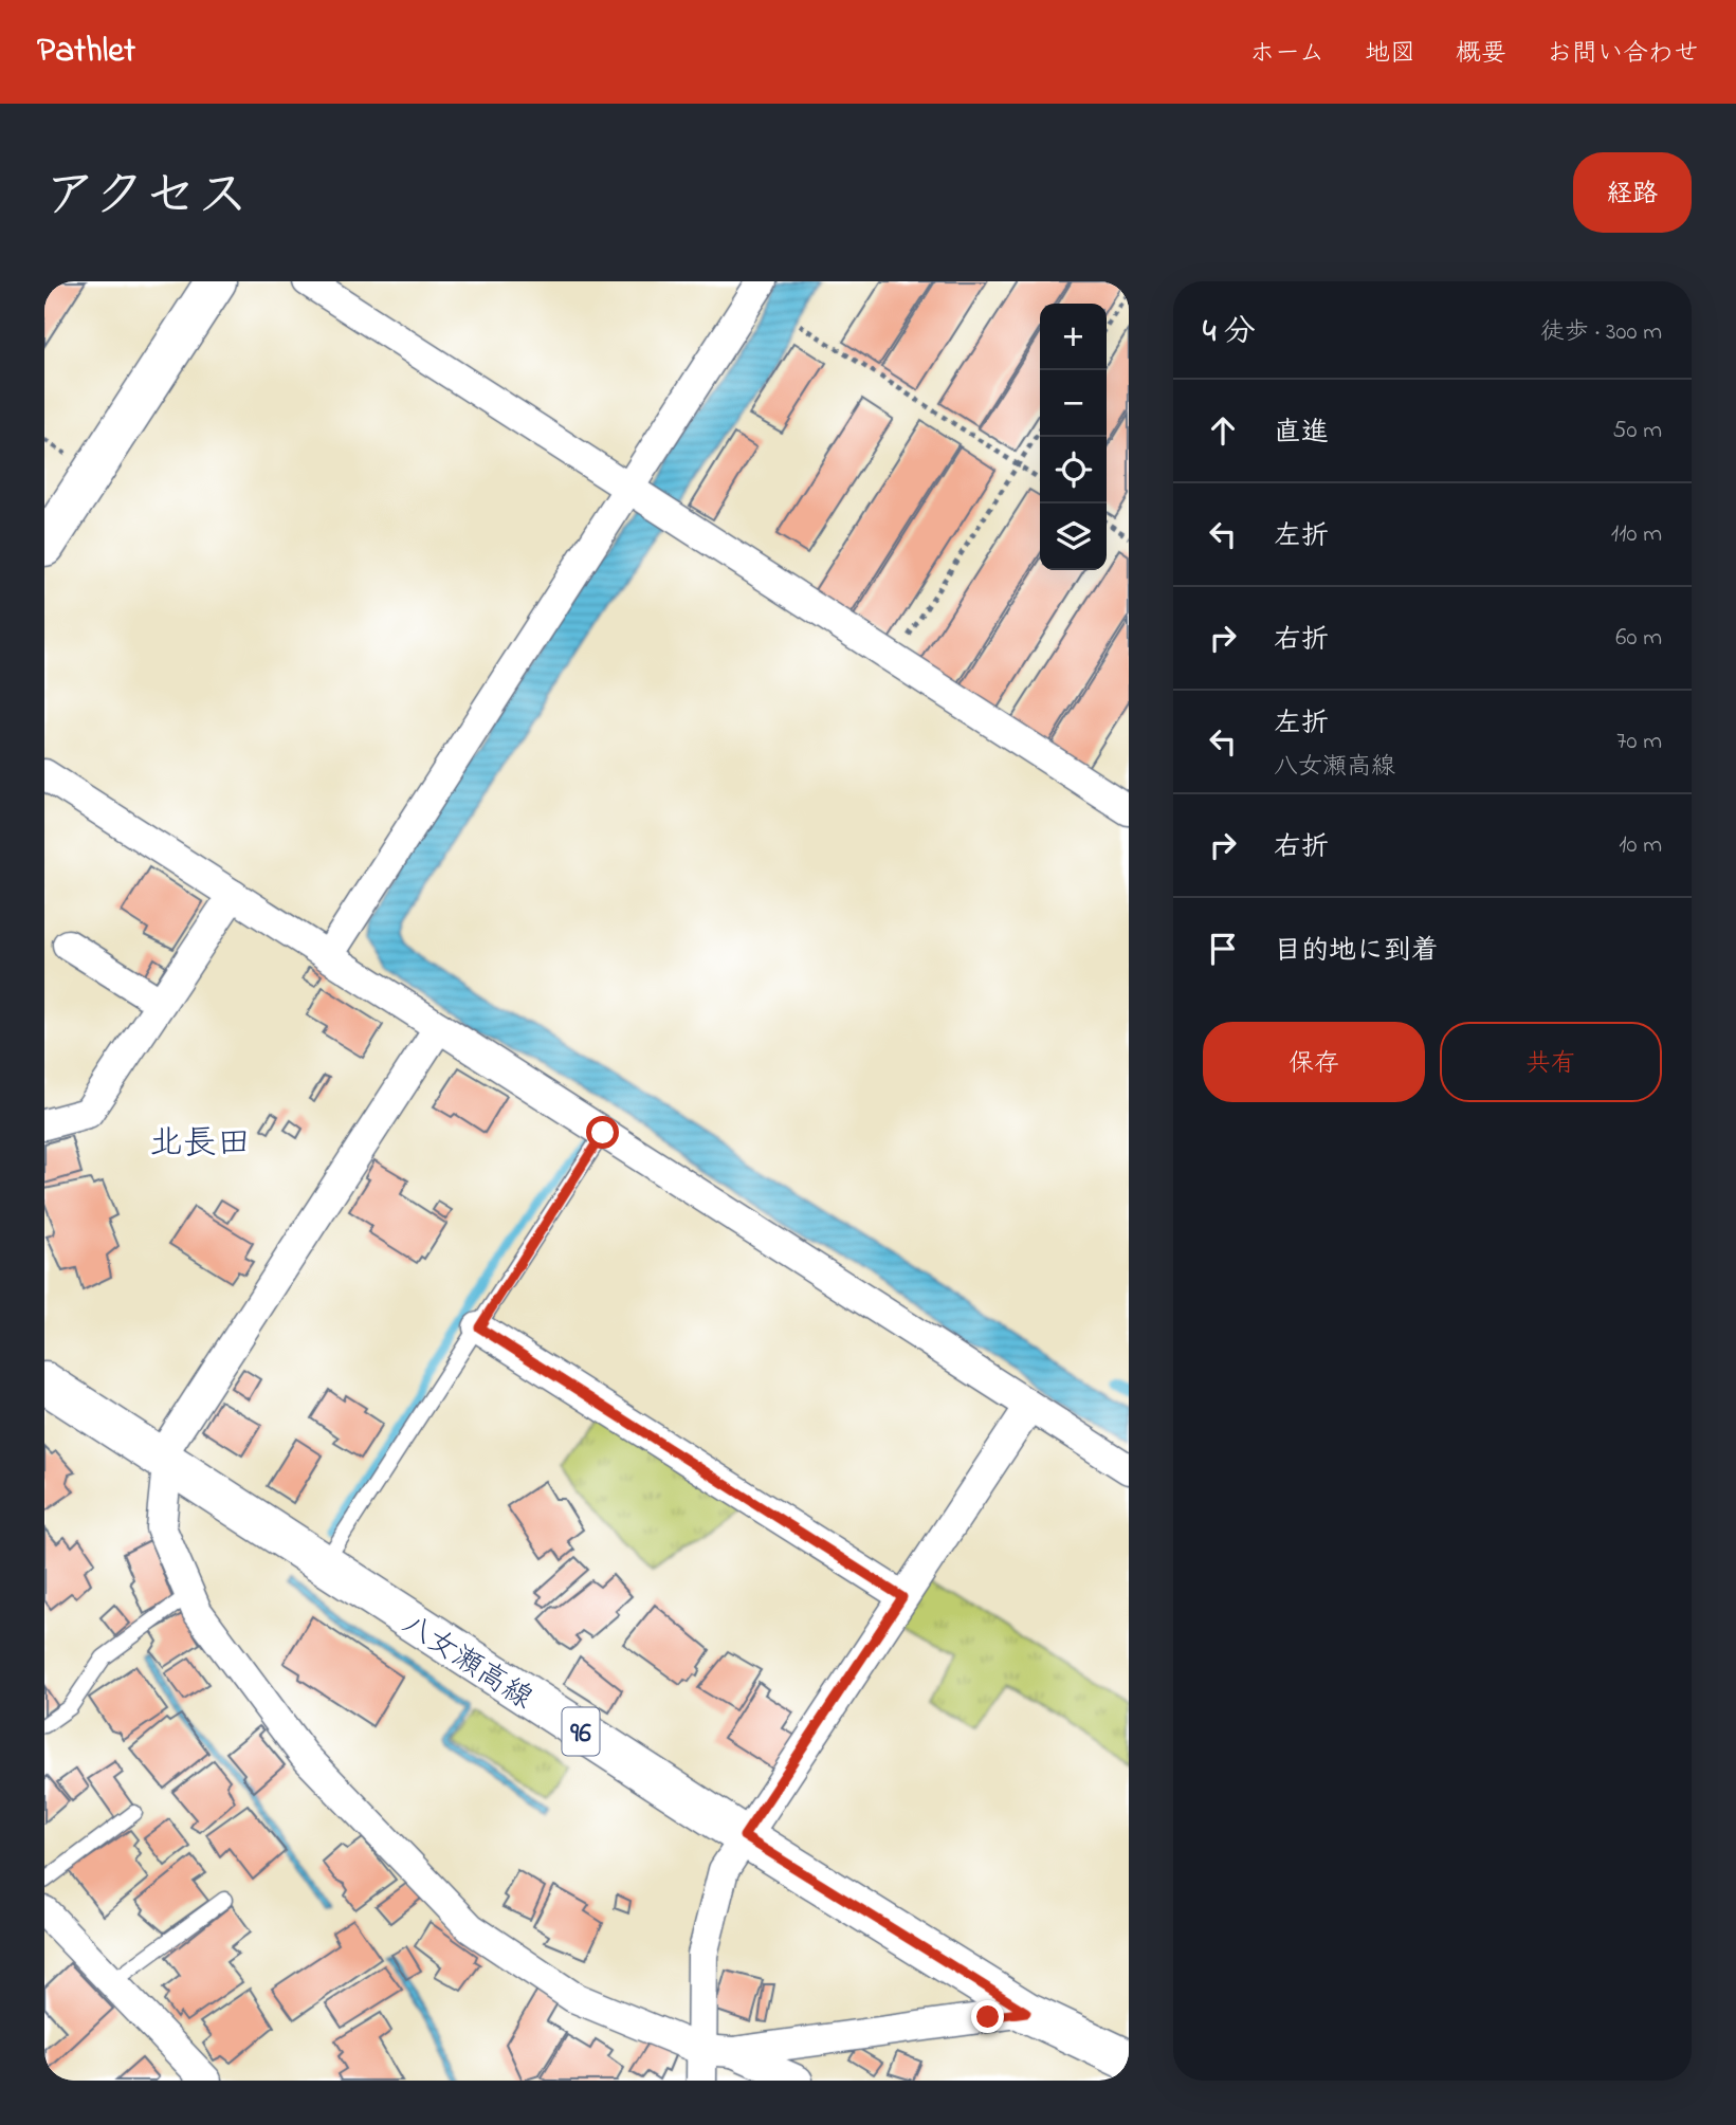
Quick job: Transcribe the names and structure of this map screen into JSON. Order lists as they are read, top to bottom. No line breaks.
{"streets":{"main road":["八女瀬高線","96"]},"districts":["北長田"],"page":{"header":"Pathlet","nav":["ホーム","地図","概要","お問い合わせ"],"title":"アクセス","buttons":["経路",["保存","共有"]],"heading":["4 分","徒歩 · 300 m"],"map_buttons":["+","−"],"list":[["直進","50 m"],["左折","110 m"],["右折","60 m"],["左折","八女瀬高線","70 m"],["右折","10 m"],"目的地に到着"]}}
